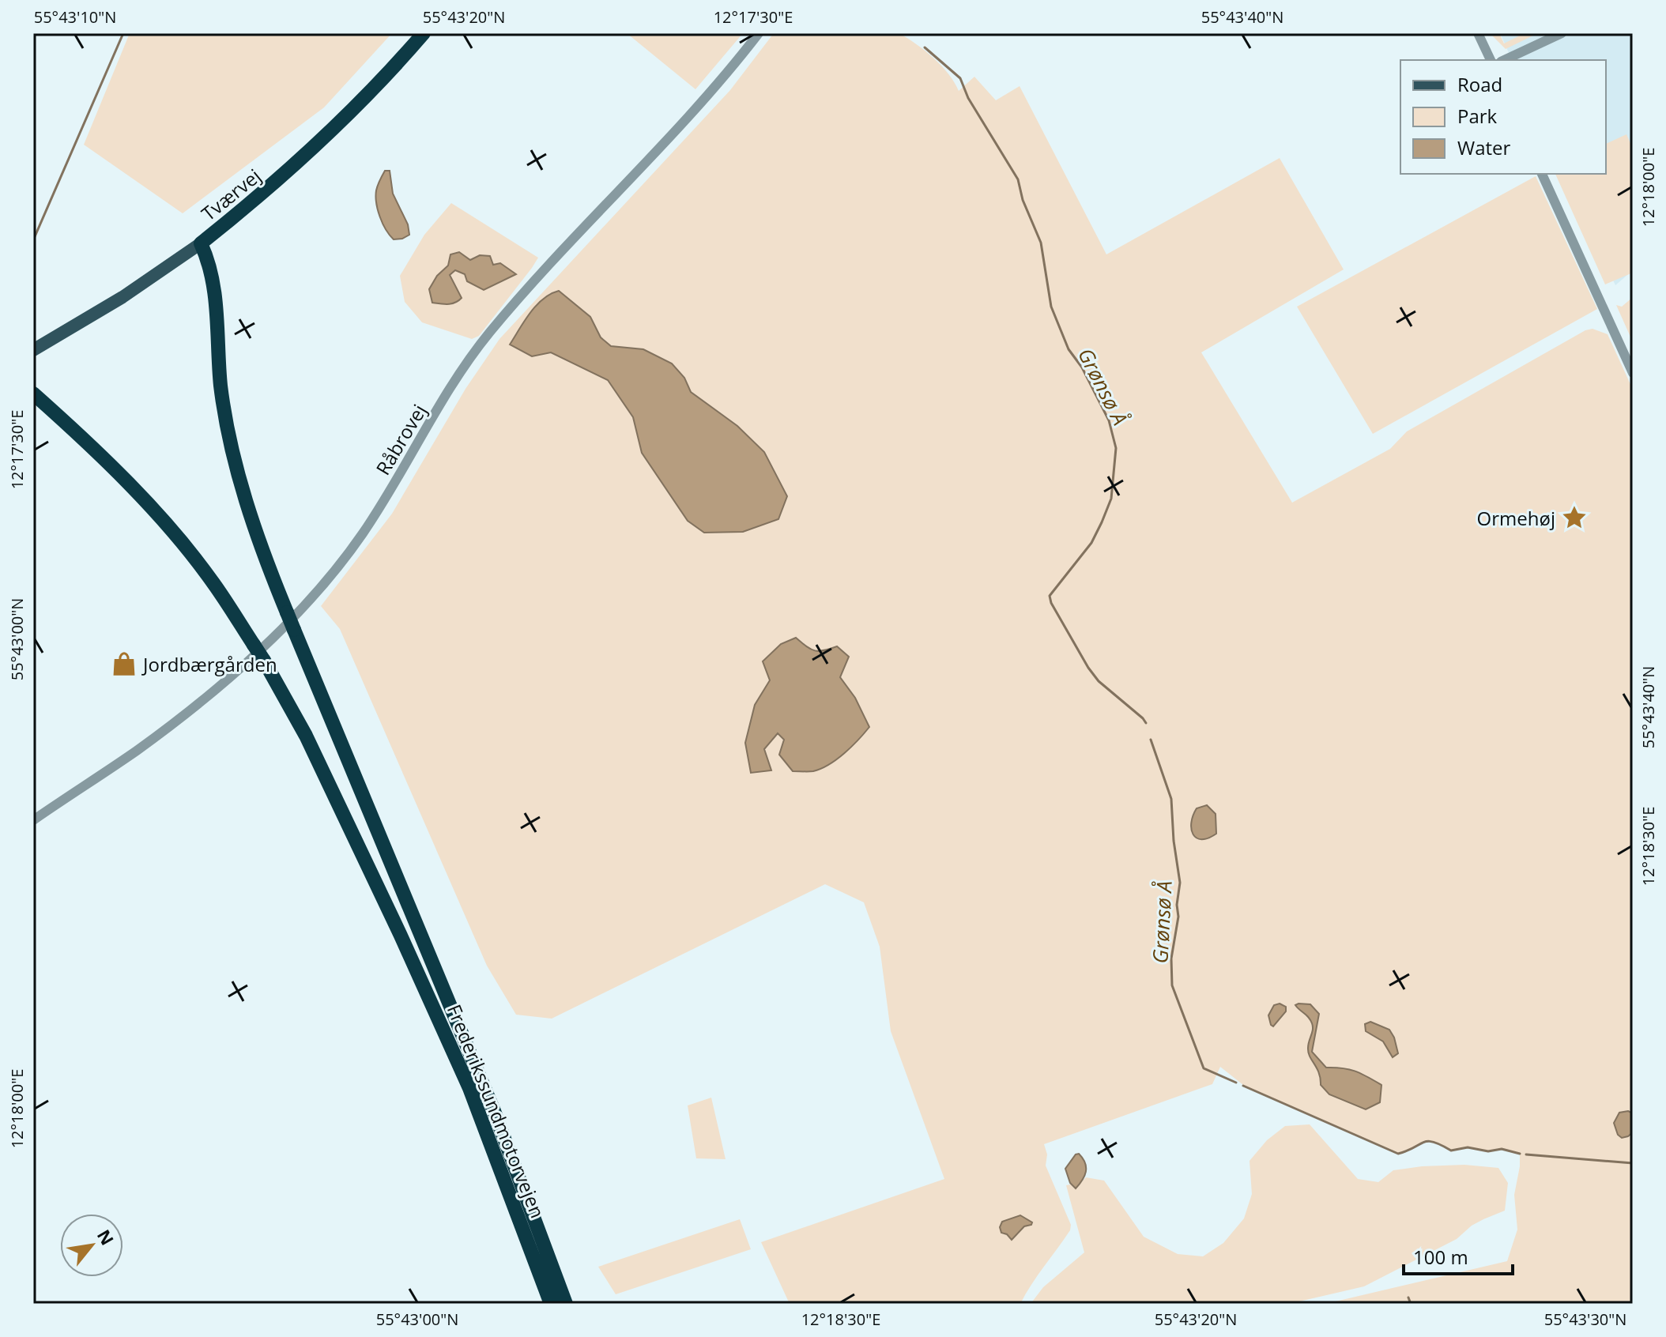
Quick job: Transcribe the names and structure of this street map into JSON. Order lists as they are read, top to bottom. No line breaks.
{"streets":{"highway":["Tværvej","Frederikssundmotorvejen"],"street":["Råbrovej"]},"water":["Grønsø Å"],"places":{"place":["Ormehøj"],"shop":["Jordbærgården"]},"legend":["Road","Park","Water"],"scale_bar":"100 m","north":"top right","coordinates":["55°43'10\"N","55°43'20\"N","12°17'30\"E","55°43'40\"N","12°18'00\"E","55°43'00\"N","12°18'30\"E","55°43'30\"N"]}
